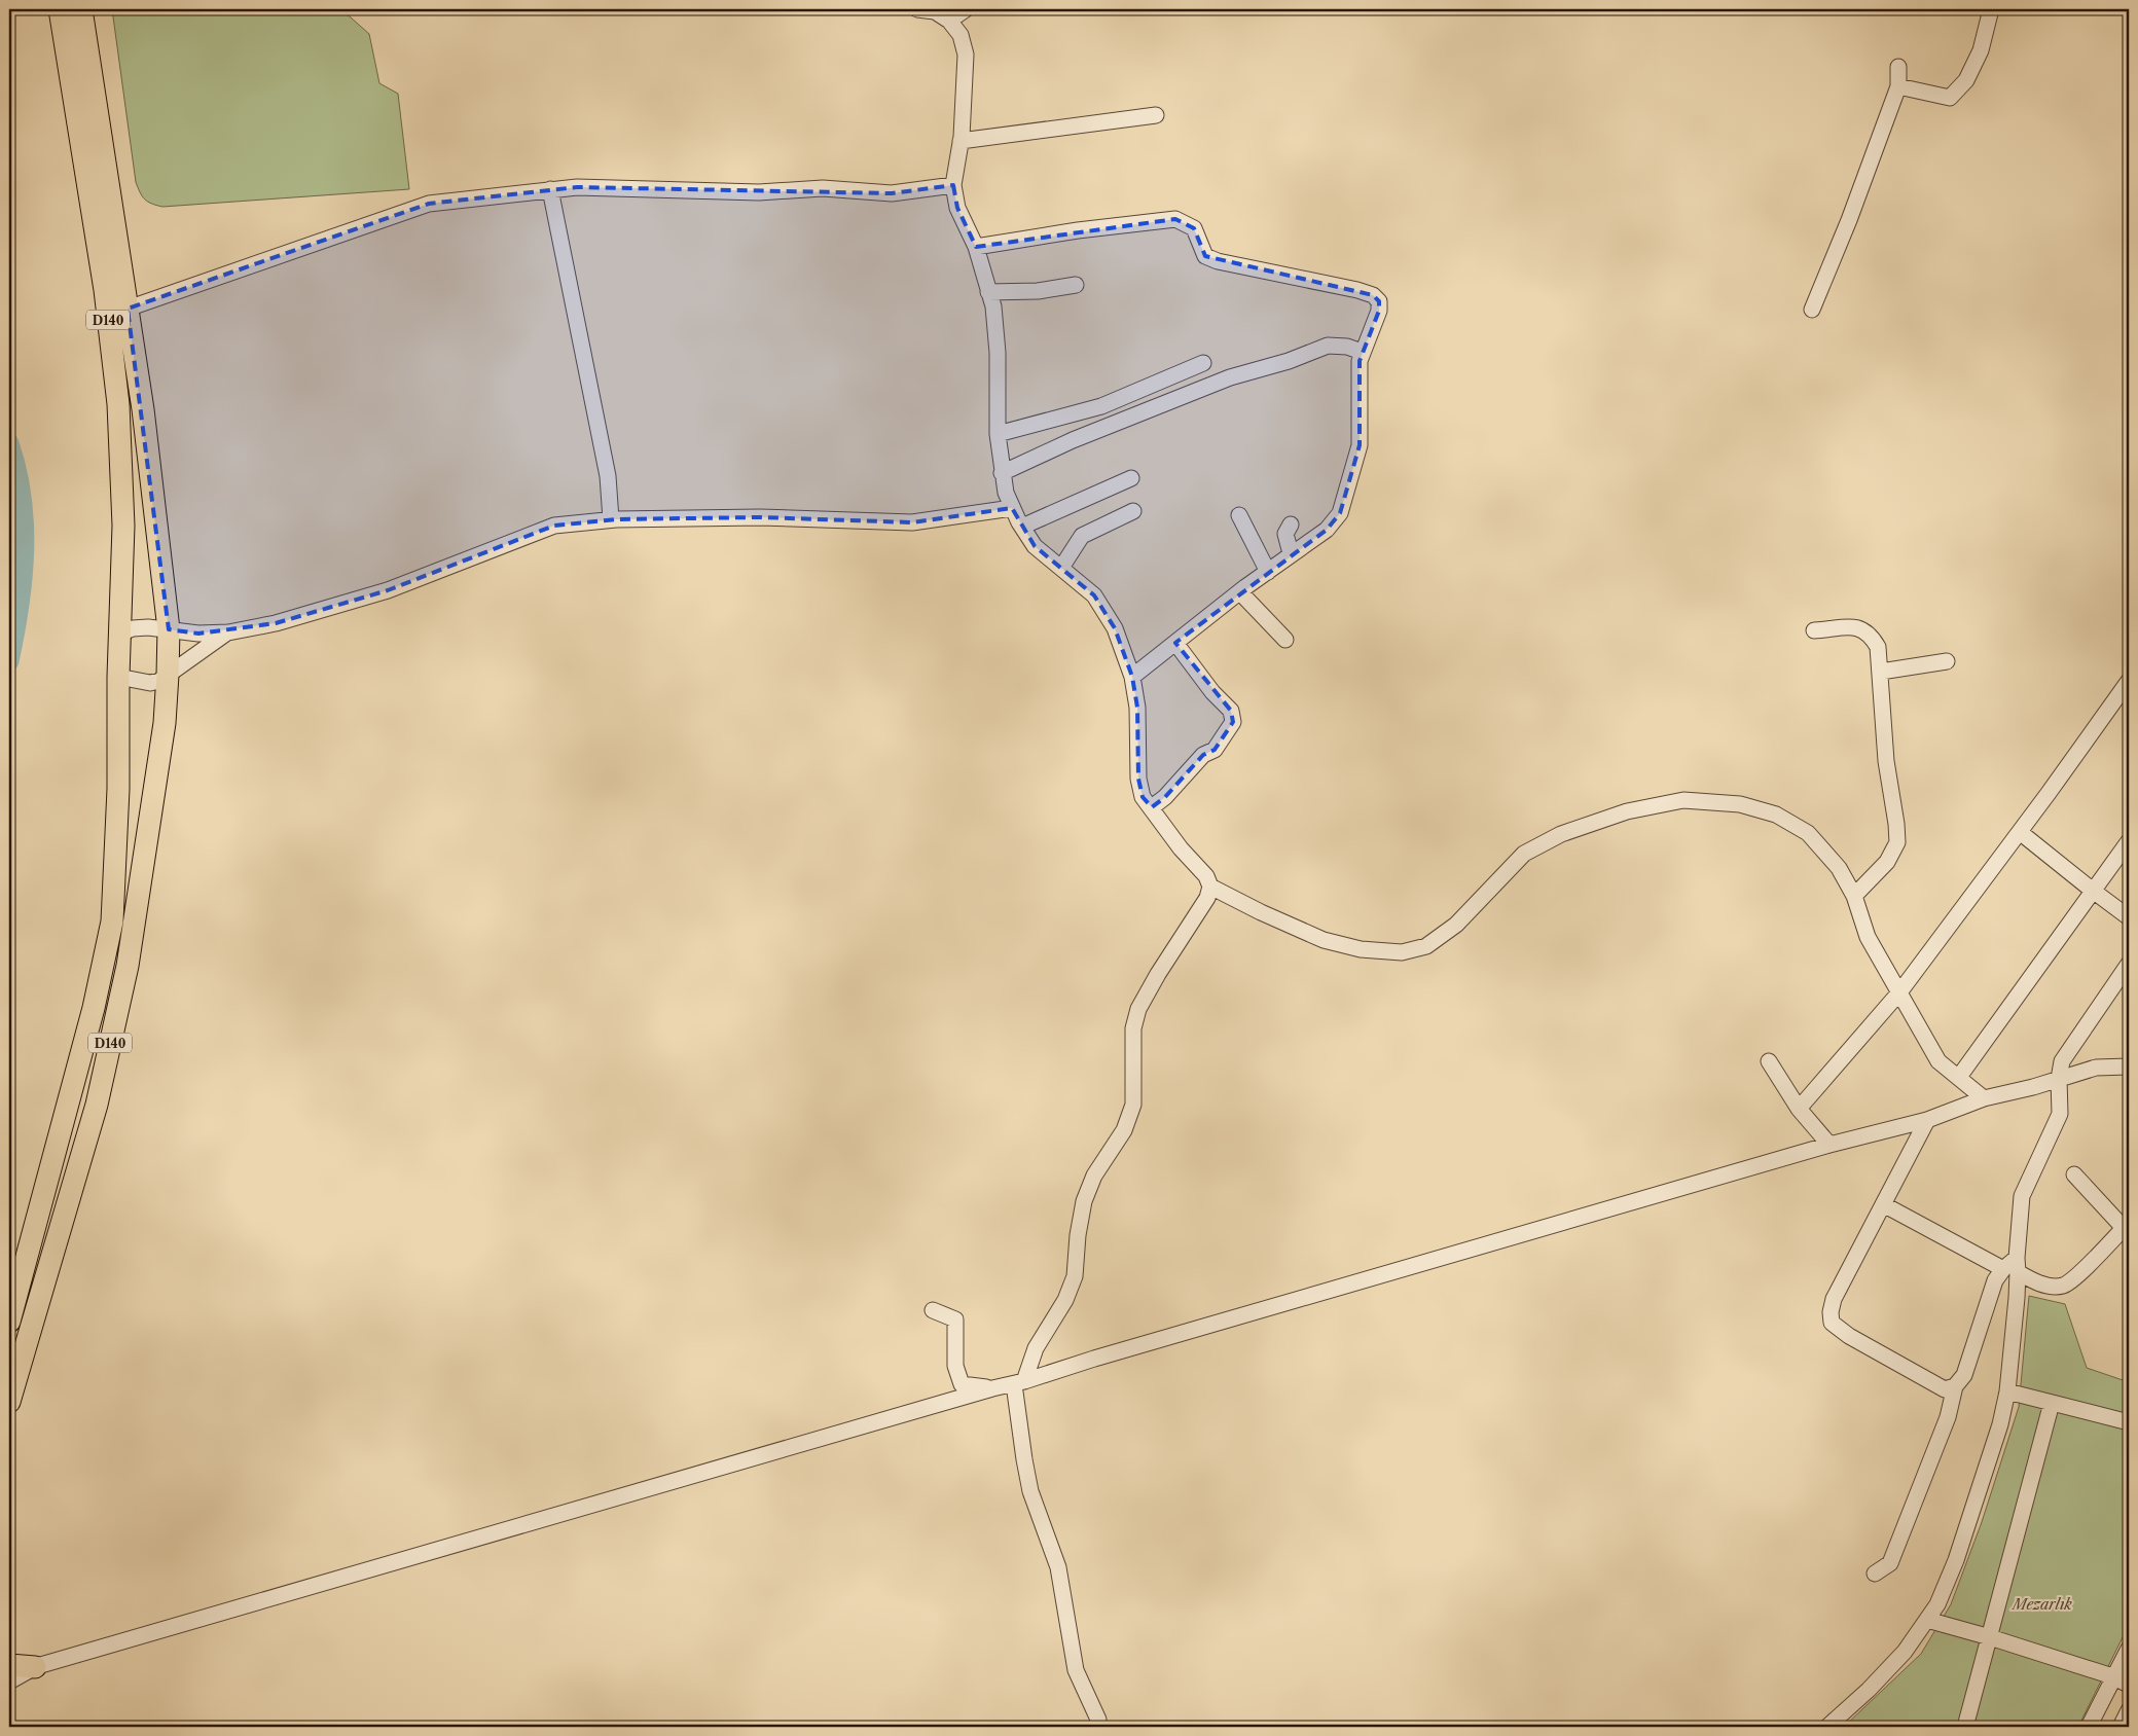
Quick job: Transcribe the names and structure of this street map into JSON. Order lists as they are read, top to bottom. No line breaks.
{"streets":{"highway":["D140"]},"parks":["Mezarlık"]}
